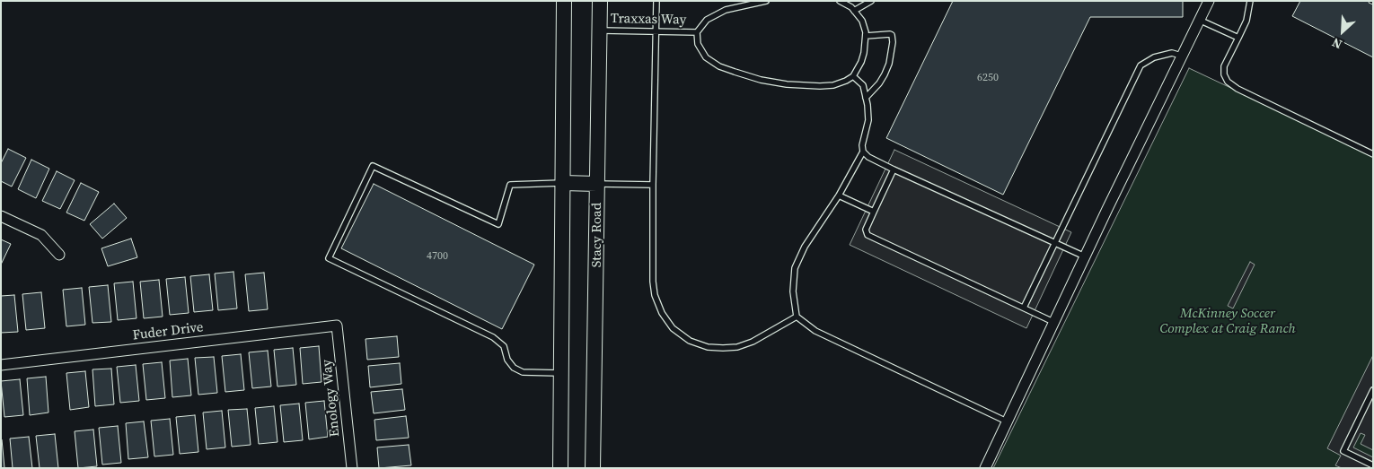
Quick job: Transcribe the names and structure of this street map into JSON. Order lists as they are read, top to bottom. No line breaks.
{"streets":{"main road":["Stacy Road"],"street":["Fuder Drive","Enology Way"],"lane":["Traxxas Way"]},"crossings":[["Traxxas Way","Stacy Road"],["Fuder Drive","Enology Way"]],"parks":["McKinney Soccer Complex at Craig Ranch"],"house_numbers":["6250","4700"],"north":"bottom left"}
